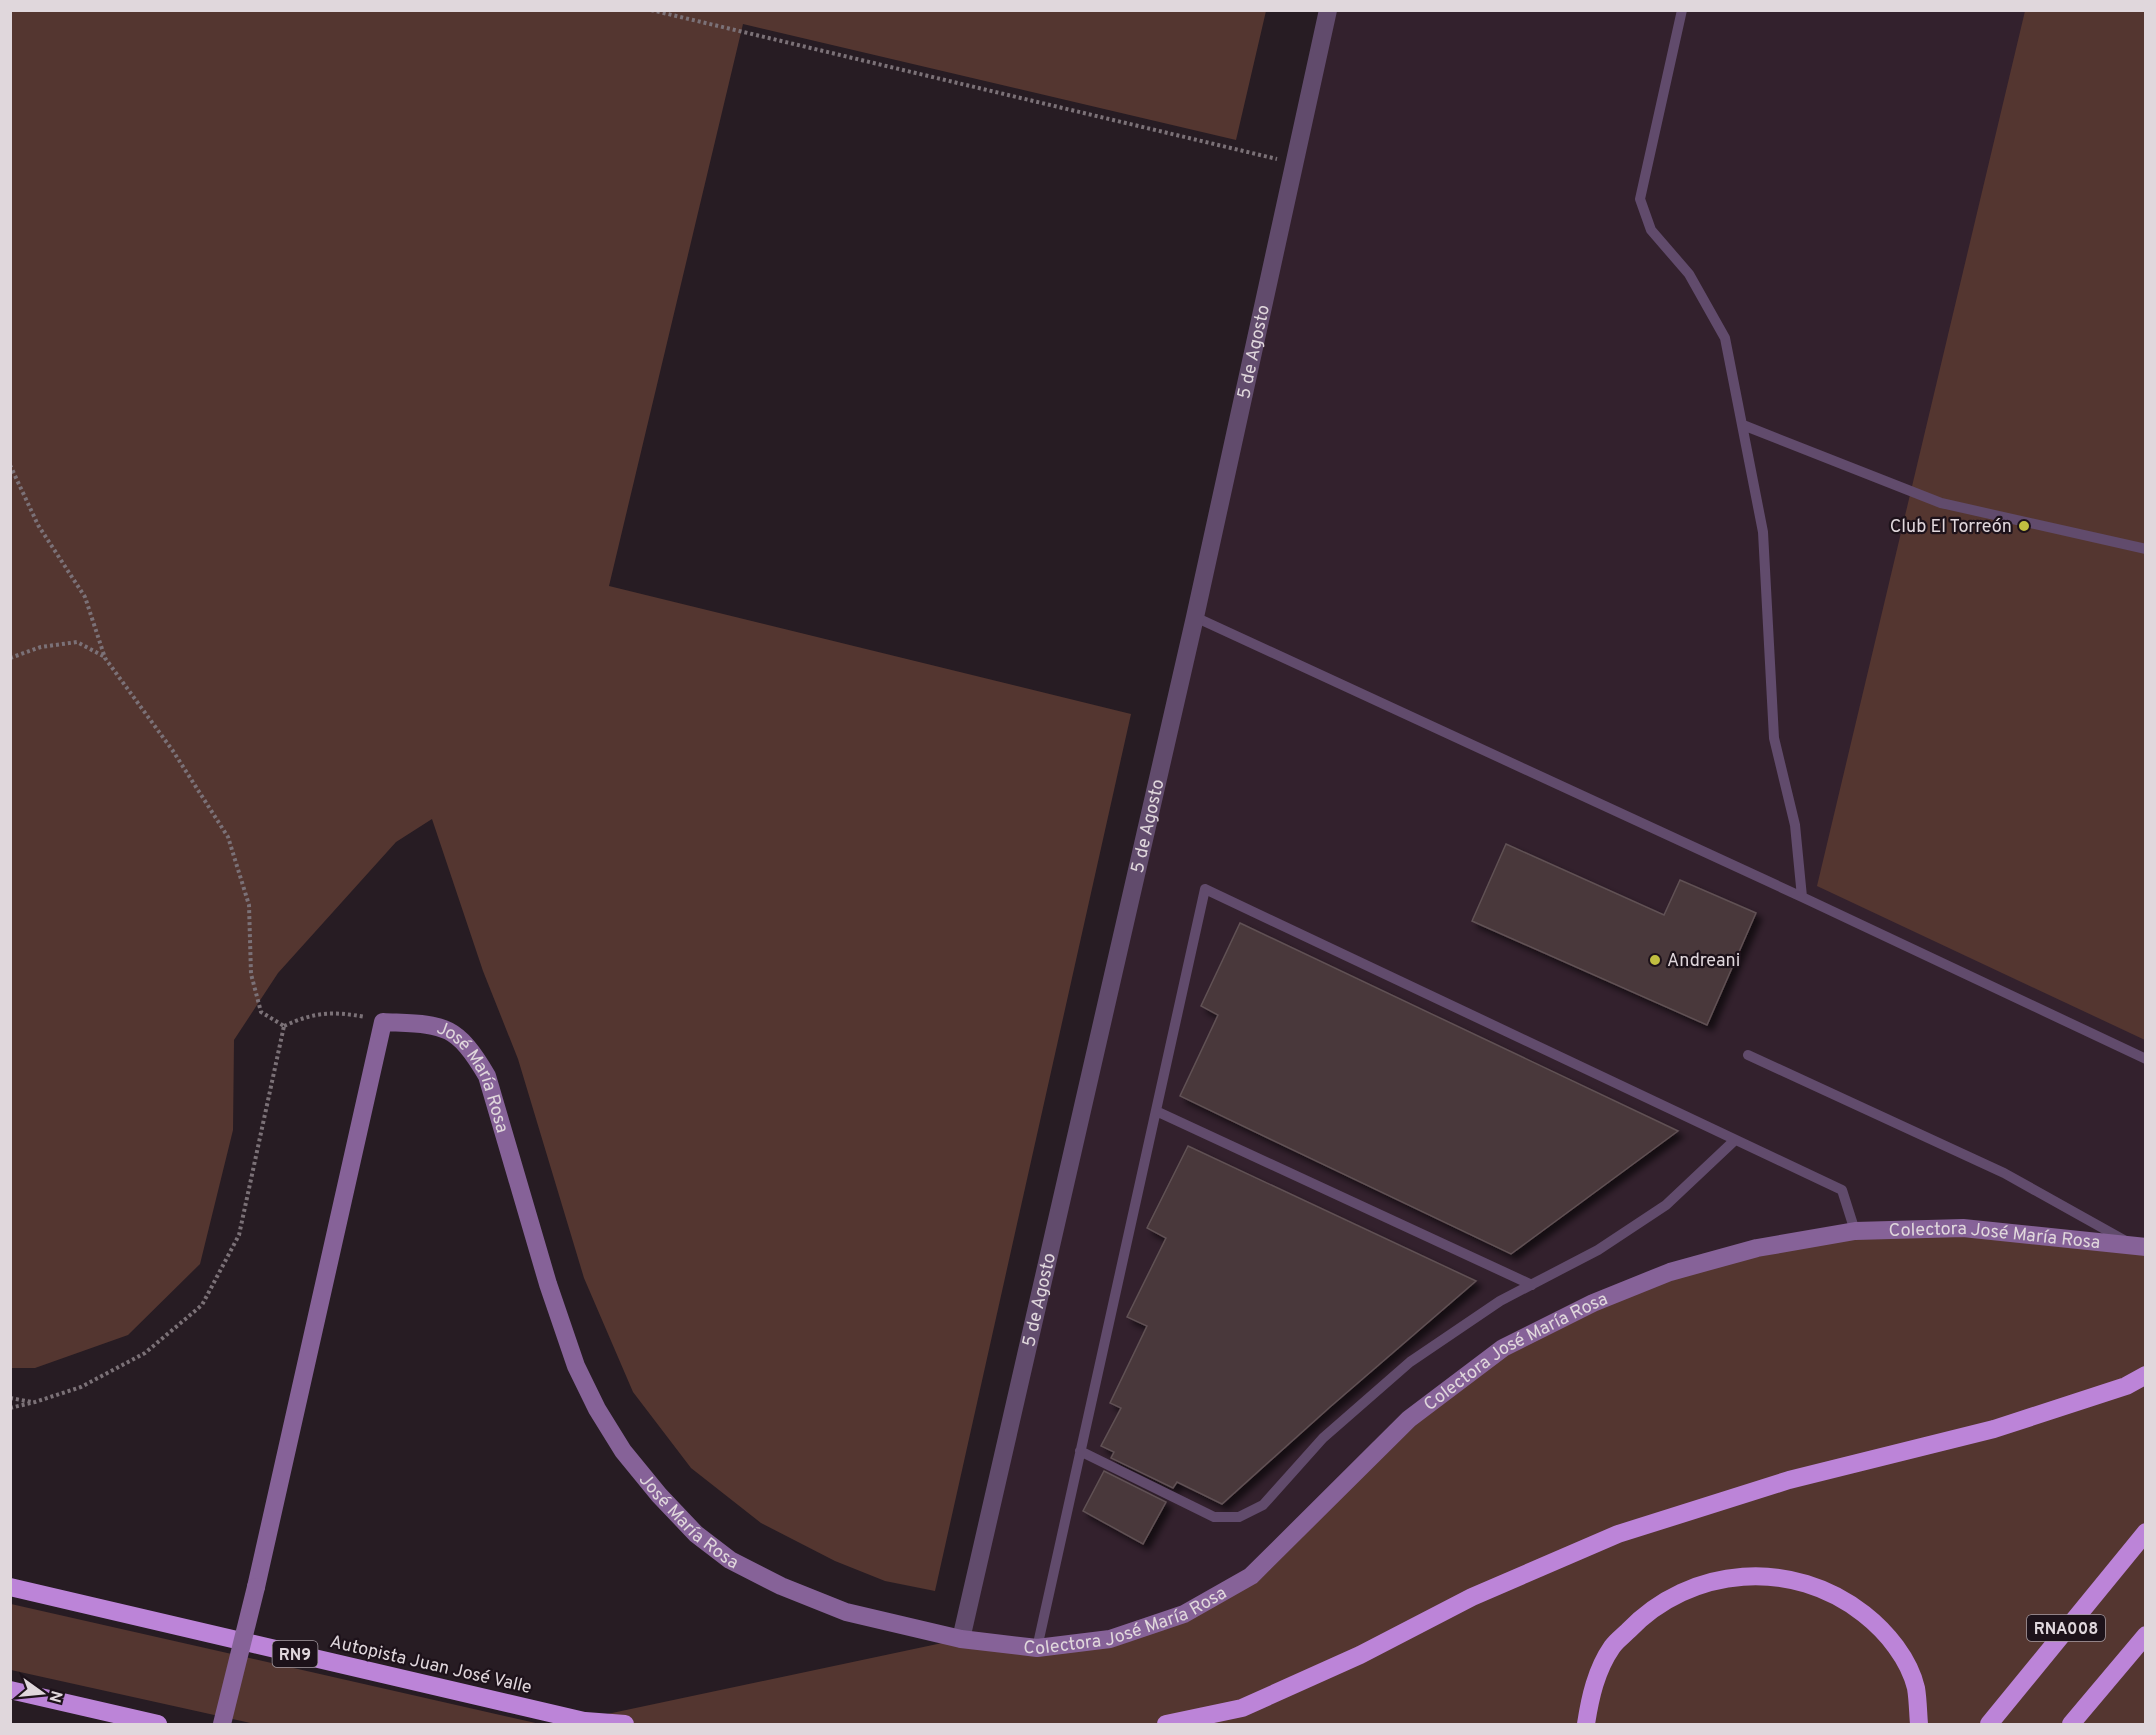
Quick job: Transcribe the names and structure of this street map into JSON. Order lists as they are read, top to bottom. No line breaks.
{"streets":{"highway":["RNA008","RN9","Autopista Juan José Valle"],"main road":["José María Rosa","Colectora José María Rosa"],"street":["5 de Agosto"]},"crossings":[["5 de Agosto","José María Rosa"],["5 de Agosto","Colectora José María Rosa"],["José María Rosa","Colectora José María Rosa"]],"places":["Club El Torreón","Andreani"],"north":"right"}
